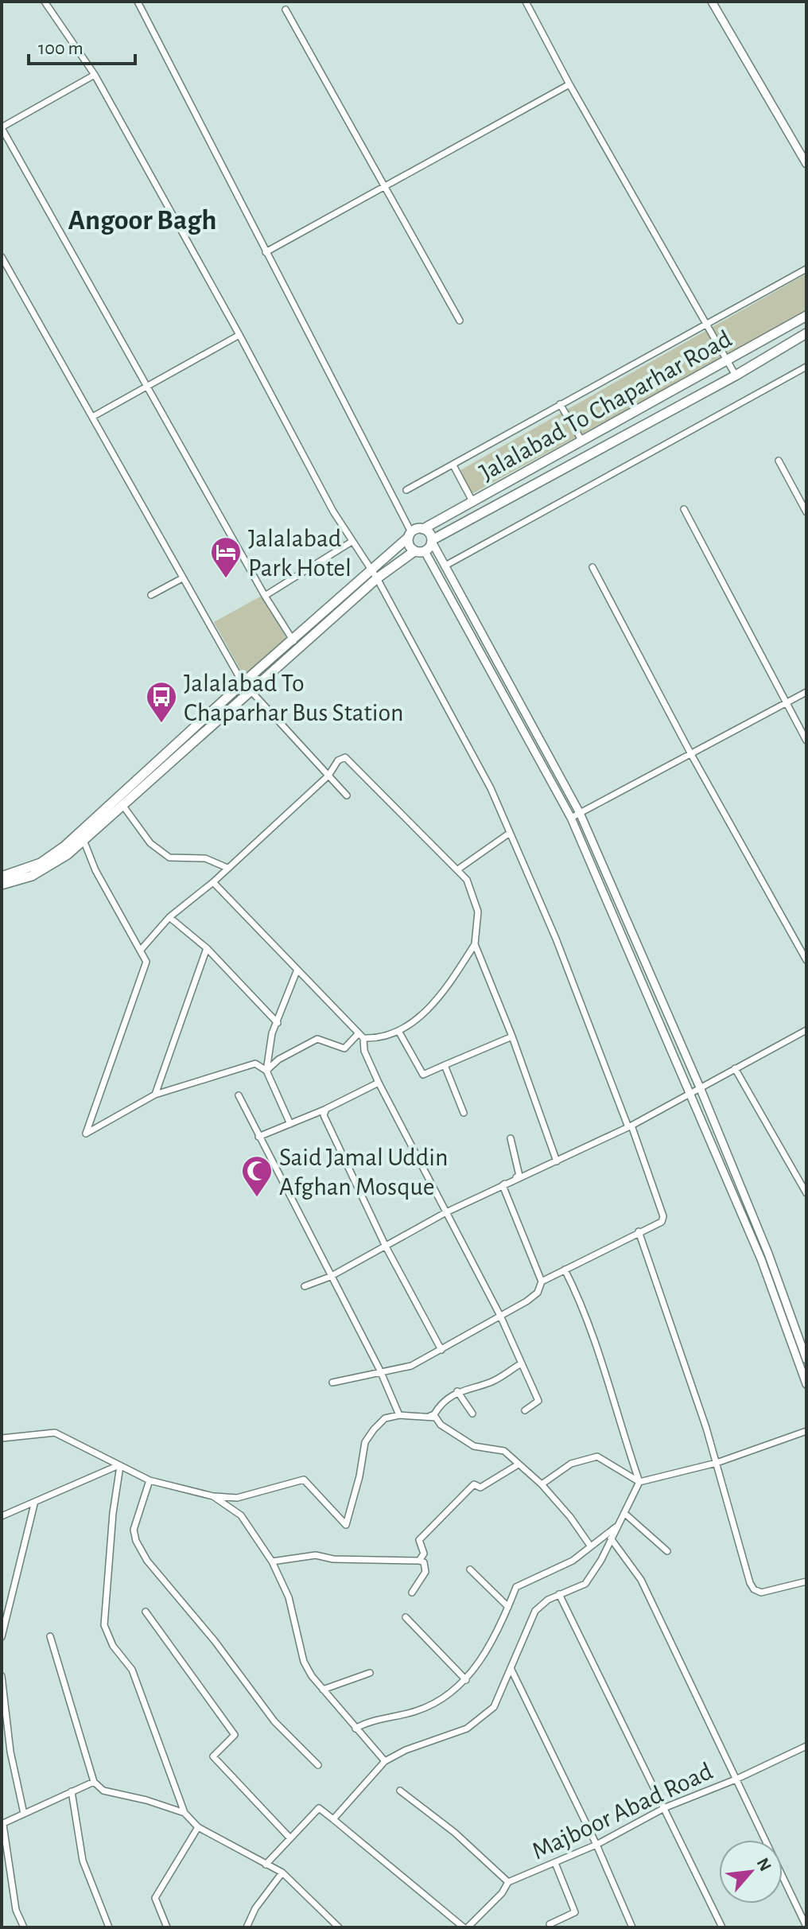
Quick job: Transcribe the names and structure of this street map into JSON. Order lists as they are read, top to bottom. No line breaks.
{"streets":{"main road":["Jalalabad To Chaparhar Road"],"street":["Majboor Abad Road"]},"districts":["Angoor Bagh"],"places":{"hotel":["Jalalabad Park Hotel"],"bus stop":["Jalalabad To Chaparhar Bus Station"],"mosque":["Said Jamal Uddin Afghan Mosque"]},"scale_bar":"100 m","north":"top right"}
